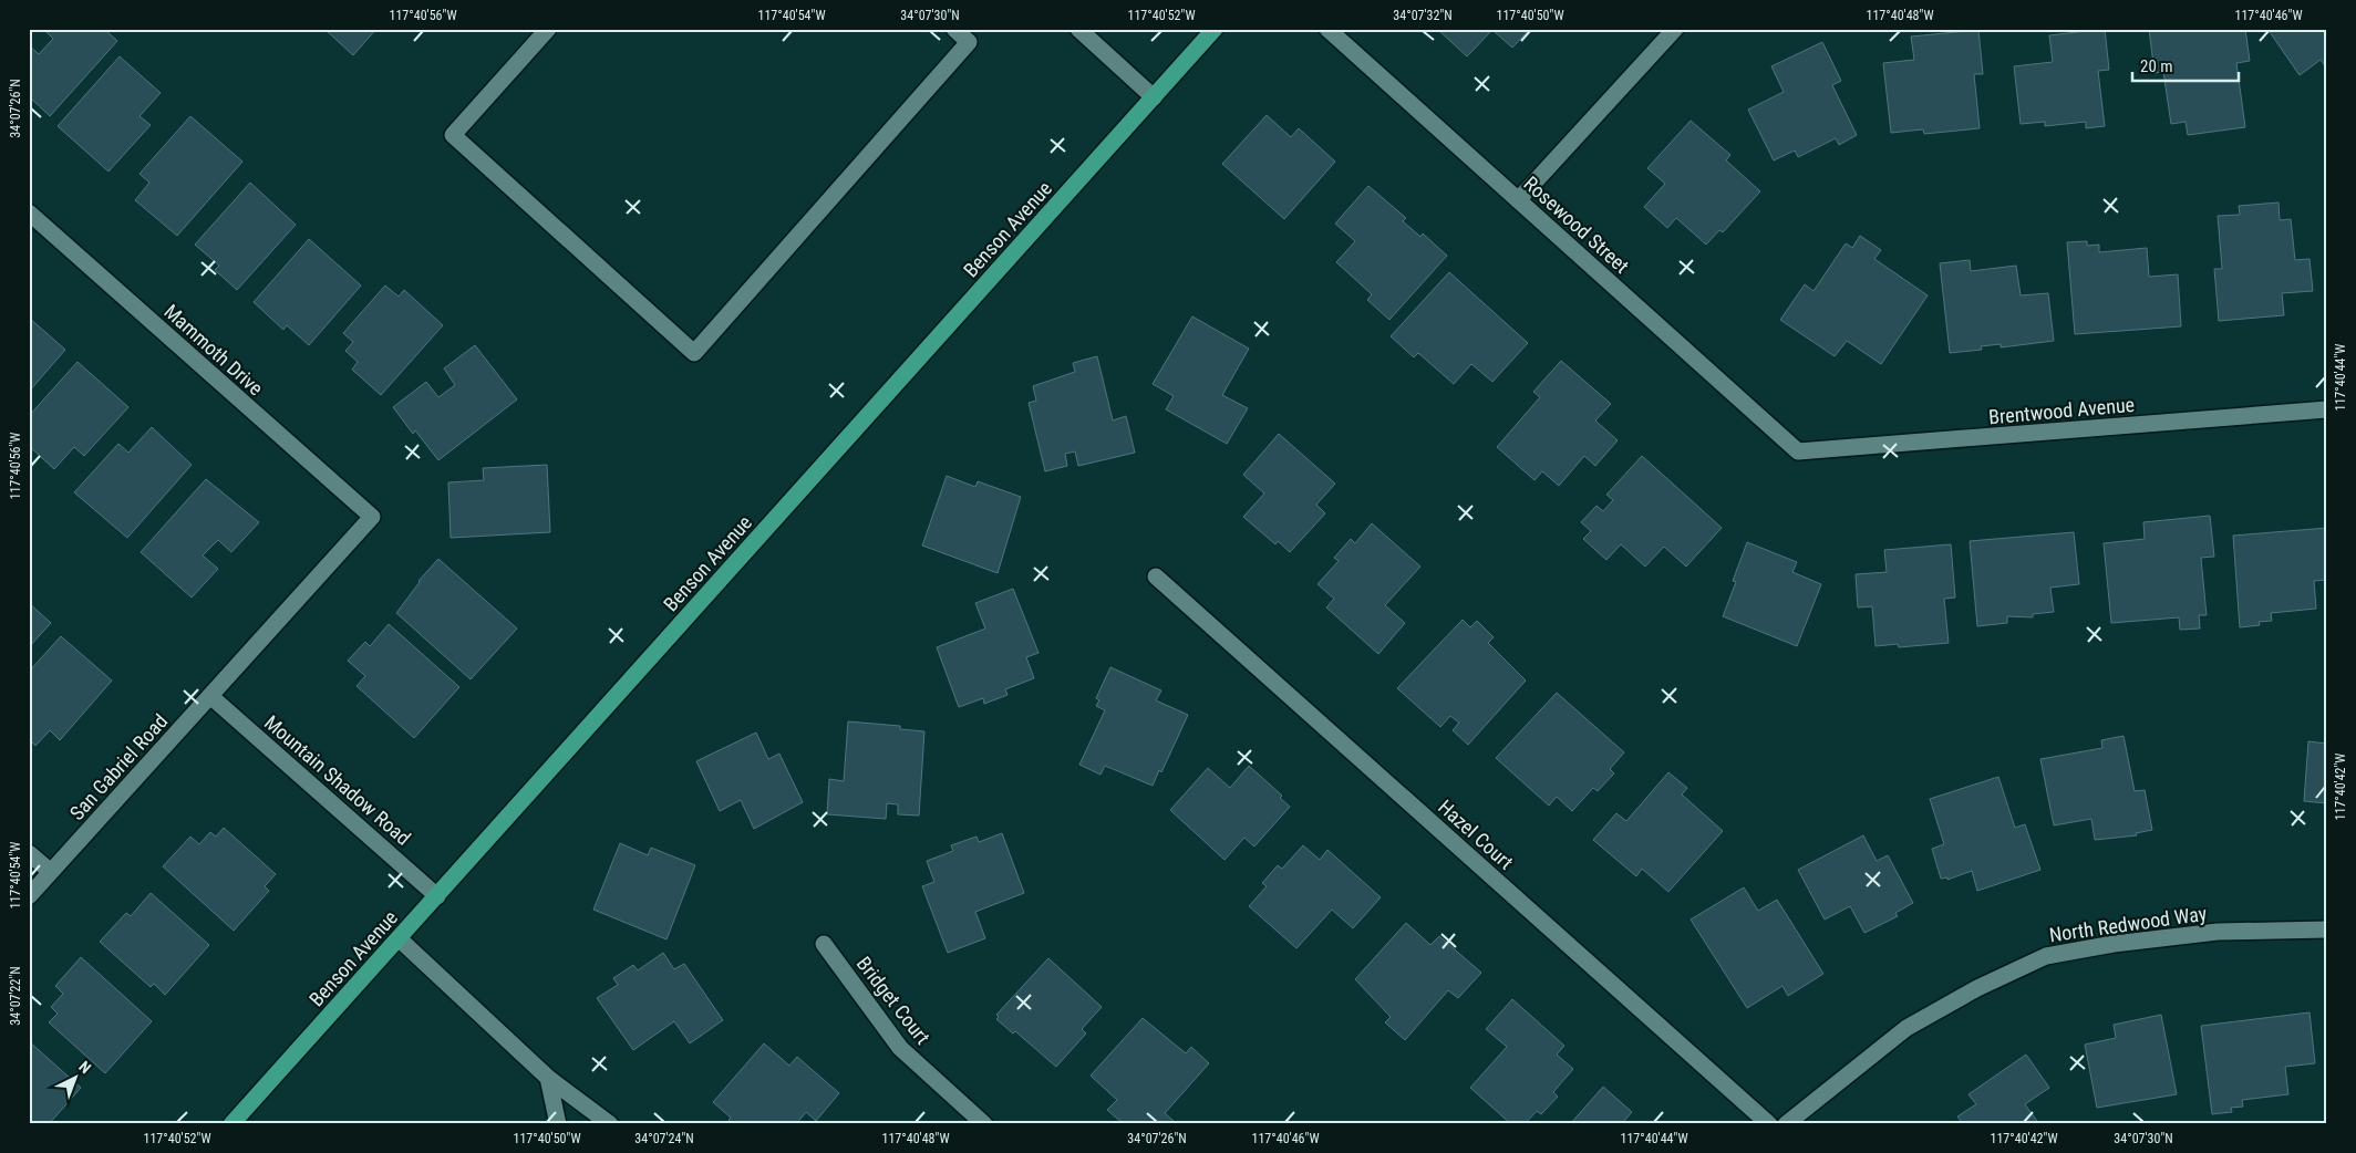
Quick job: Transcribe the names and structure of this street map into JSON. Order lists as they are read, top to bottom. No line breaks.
{"streets":{"main road":["Benson Avenue"],"street":["Rosewood Street","Mammoth Drive","Brentwood Avenue","San Gabriel Road","Mountain Shadow Road","Hazel Court","North Redwood Way","Bridget Court"]},"crossings":[["Rosewood Street","Brentwood Avenue"],["Benson Avenue","Mountain Shadow Road"],["Mammoth Drive","San Gabriel Road"],["San Gabriel Road","Mountain Shadow Road"]],"scale_bar":"20 m","north":"top right","coordinates":["117°40'56\"W","117°40'54\"W","34°07'30\"N","117°40'52\"W","34°07'32\"N","117°40'50\"W","117°40'48\"W","117°40'46\"W","34°07'26\"N","117°40'44\"W","117°40'42\"W","34°07'22\"N","34°07'24\"N"]}
